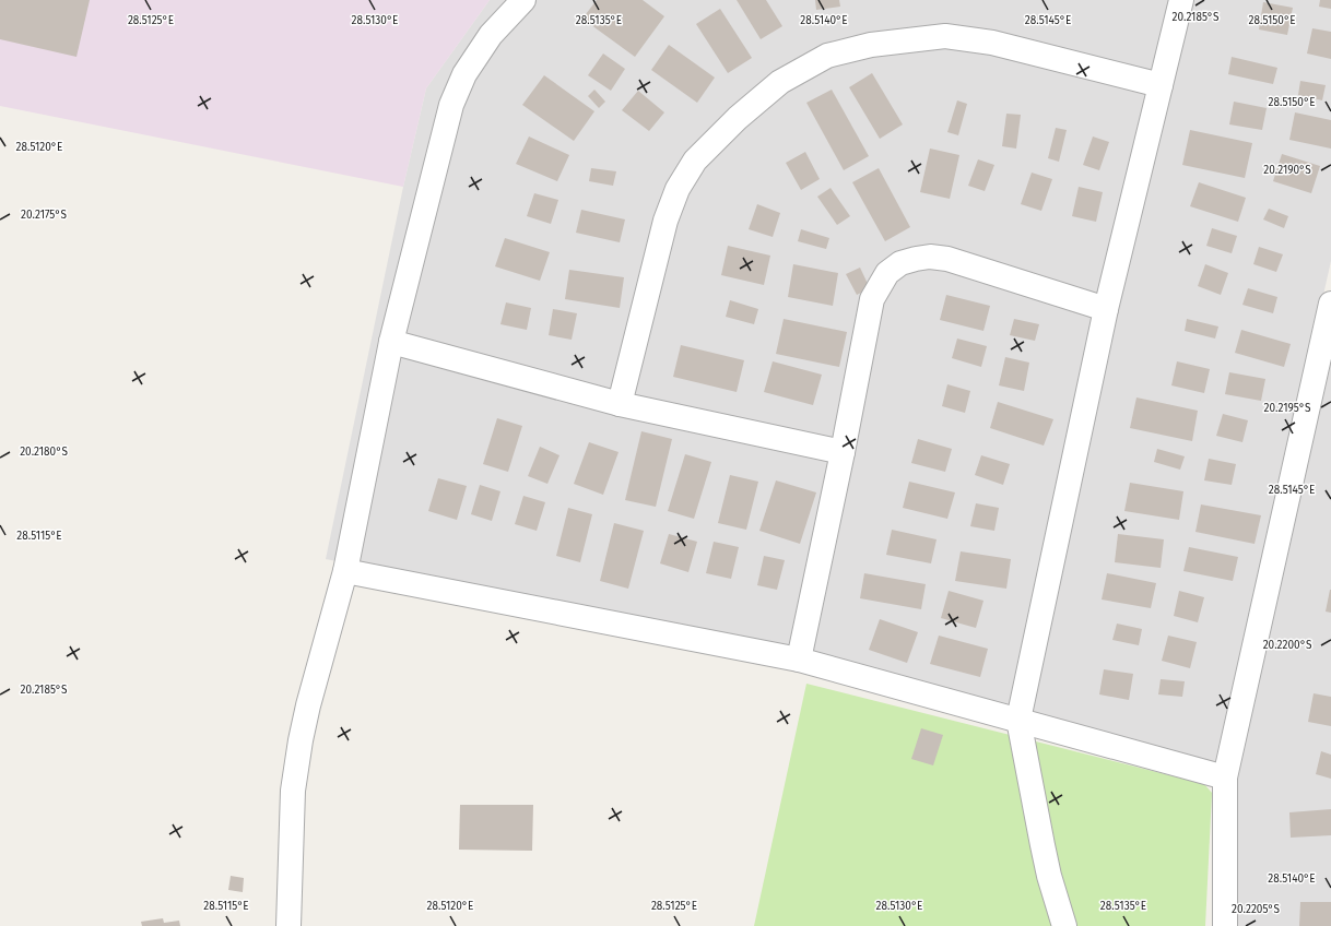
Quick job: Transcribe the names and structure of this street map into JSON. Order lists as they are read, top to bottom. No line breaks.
{"coordinates":["20.2185°S","28.5125°E","28.5130°E","28.5135°E","28.5145°E","28.5140°E","28.5150°E","28.5120°E","20.2190°S","20.2175°S","20.2195°S","20.2180°S","28.5115°E","20.2200°S","20.2205°S"]}
